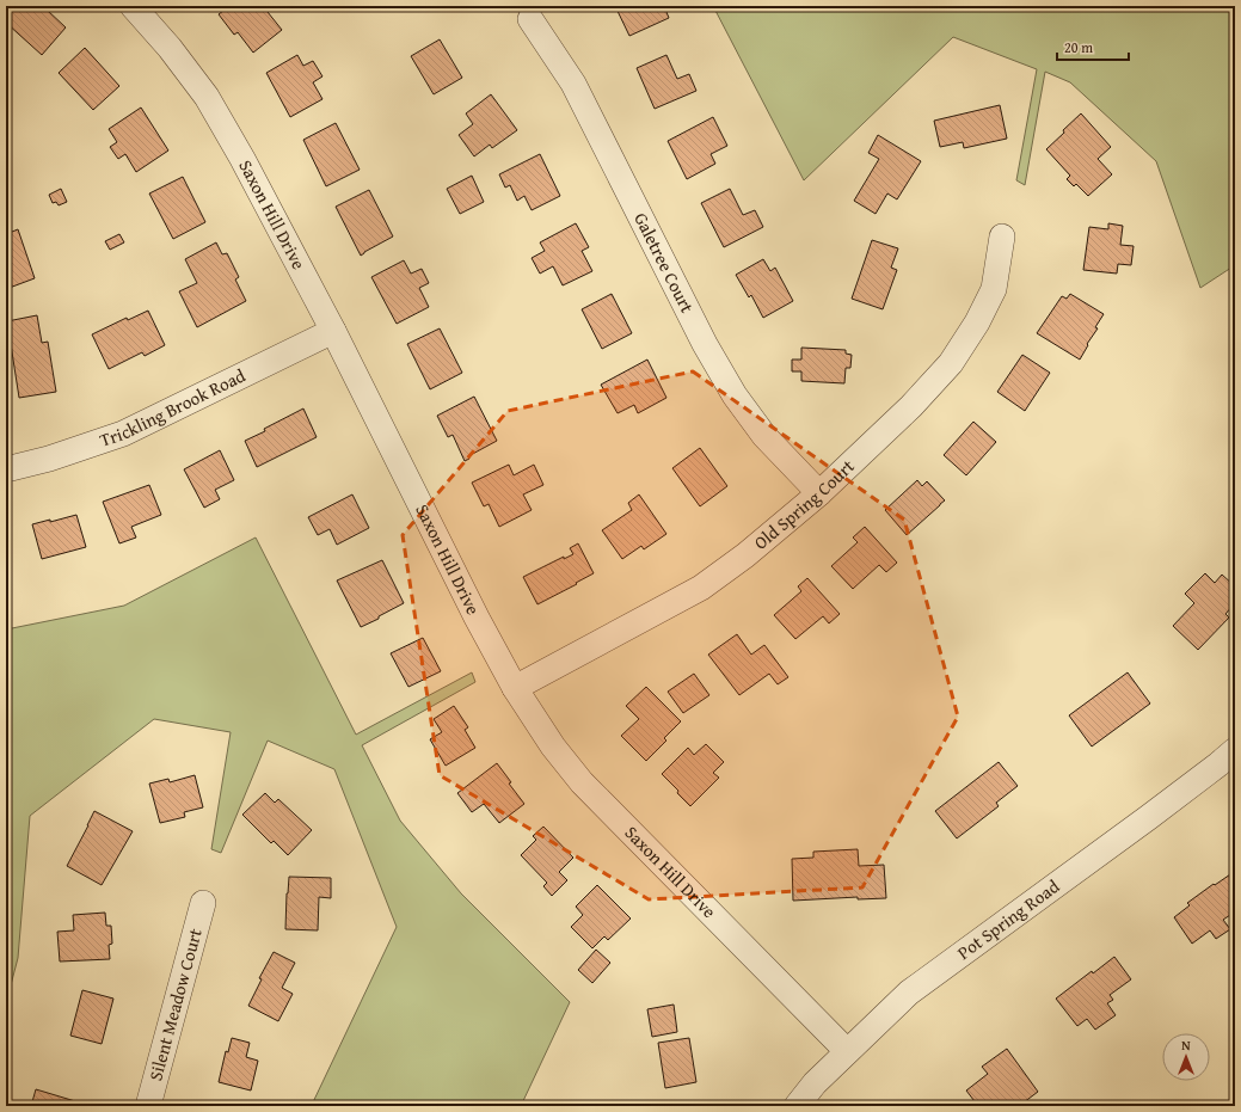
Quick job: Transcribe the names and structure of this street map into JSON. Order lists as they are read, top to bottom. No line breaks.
{"streets":{"street":["Saxon Hill Drive","Galetree Court","Trickling Brook Road","Old Spring Court","Pot Spring Road","Silent Meadow Court"]},"crossings":[["Saxon Hill Drive","Trickling Brook Road"],["Saxon Hill Drive","Old Spring Court"],["Saxon Hill Drive","Pot Spring Road"],["Galetree Court","Old Spring Court"]],"scale_bar":"20 m","north":"top"}
